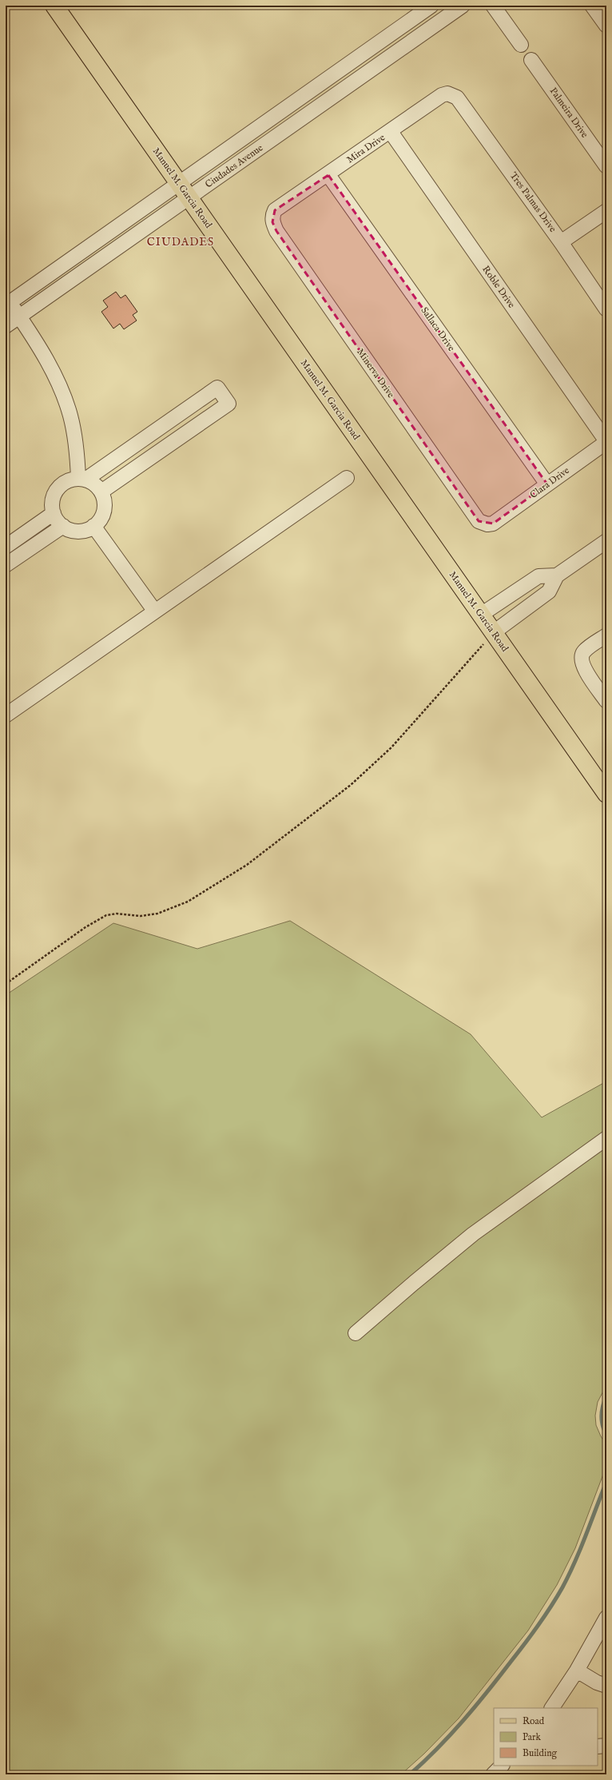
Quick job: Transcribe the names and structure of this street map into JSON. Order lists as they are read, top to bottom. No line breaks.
{"streets":{"main road":["Manuel M. Garcia Road"],"street":["Palmeira Drive","Mira Drive","Ciudades Avenue","Tres Palmas Drive","Roble Drive","Sallaca Drive","Minerva Drive","Clara Drive"]},"crossings":[["Mira Drive","Tres Palmas Drive"],["Mira Drive","Roble Drive"],["Mira Drive","Sallaca Drive"],["Mira Drive","Minerva Drive"],["Ciudades Avenue","Manuel M. Garcia Road"],["Roble Drive","Clara Drive"],["Sallaca Drive","Clara Drive"],["Minerva Drive","Clara Drive"]],"districts":["CIUDADES"],"legend":["Road","Park","Building"]}
